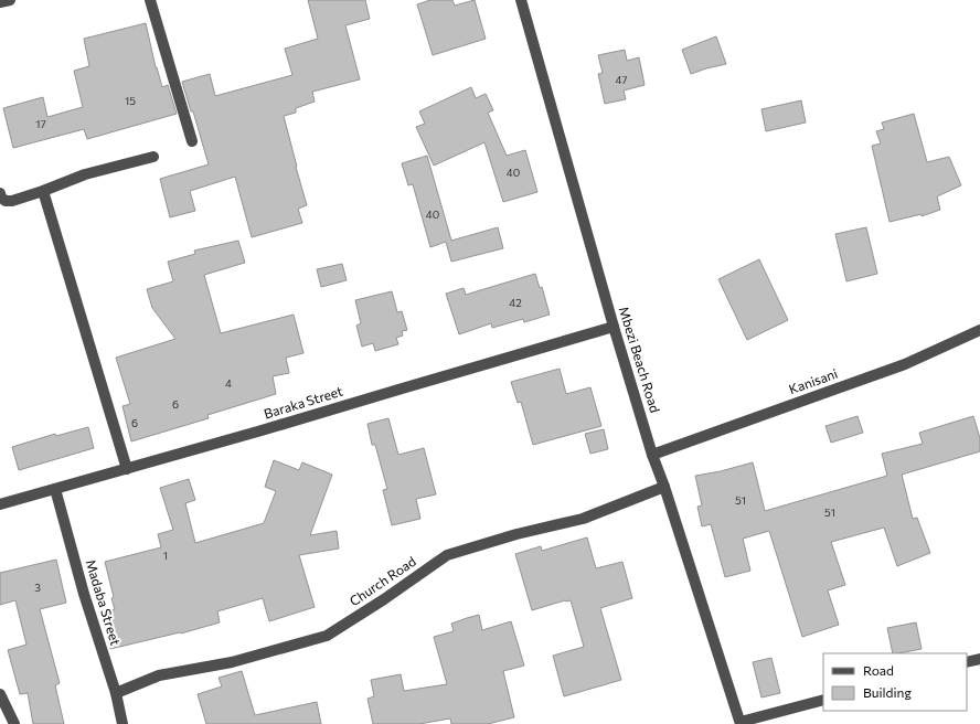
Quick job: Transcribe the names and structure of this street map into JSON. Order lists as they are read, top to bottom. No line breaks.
{"streets":{"street":["Mbezi Beach Road","Kanisani","Baraka Street","Church Road","Madaba Street"]},"crossings":[["Mbezi Beach Road","Kanisani"],["Mbezi Beach Road","Baraka Street"],["Mbezi Beach Road","Church Road"],["Baraka Street","Madaba Street"],["Church Road","Madaba Street"]],"house_numbers":["47","15","17","40","40","42","4","6","6","51","51","1","3"],"legend":["Road","Building"]}
